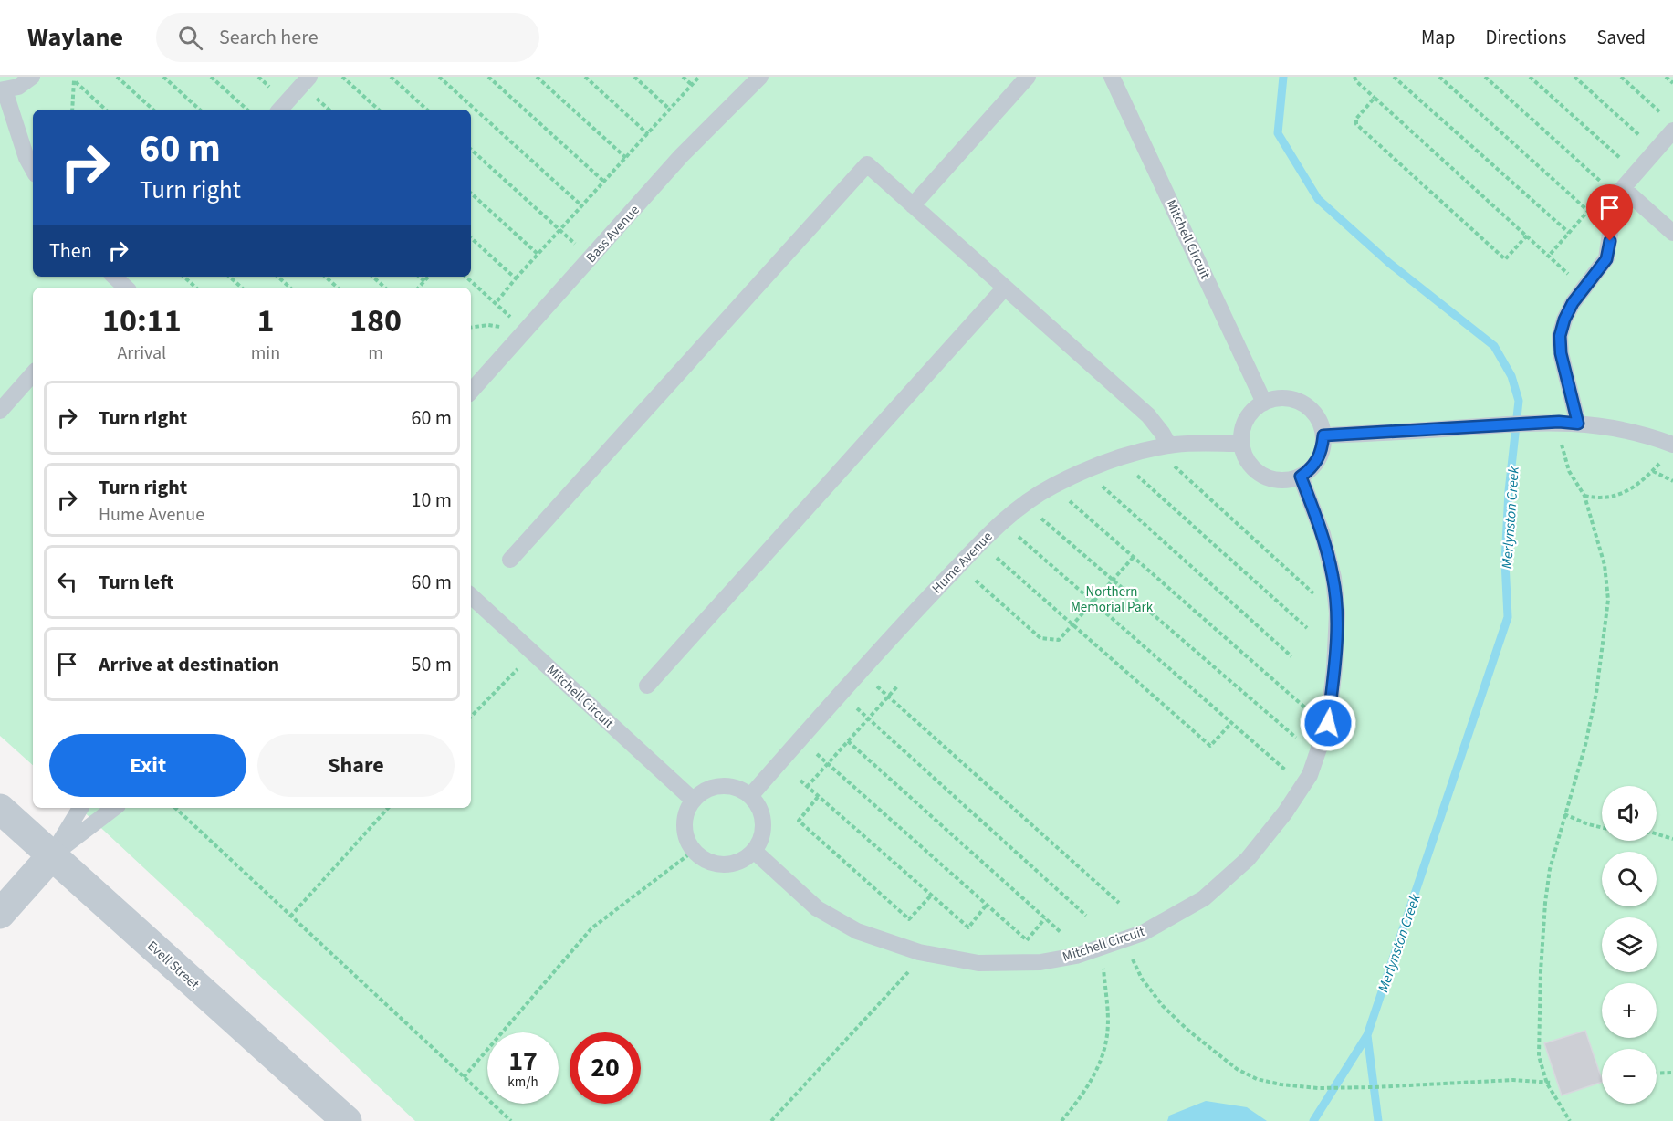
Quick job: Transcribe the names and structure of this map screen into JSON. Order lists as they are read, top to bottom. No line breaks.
{"streets":{"street":["Evell Street"],"lane":["Bass Avenue","Mitchell Circuit","Hume Avenue"]},"crossings":[["Mitchell Circuit","Hume Avenue"]],"water":["Merlynston Creek"],"parks":["Northern Memorial Park"],"page":{"header":"Waylane","search":"Search here","nav":["Map","Directions","Saved"],"turn":["60 m","Turn right"],"then":"Then","eta":["10:11","Arrival","1","min","180","m"],"list":[{"name":"Turn right","value":"60 m"},{"name":"Turn right","note":"Hume Avenue","value":"10 m"},{"name":"Turn left","value":"60 m"},{"name":"Arrive at destination","value":"50 m"}],"buttons":["Exit","Share"],"map_buttons":["+","−"],"speed":"17 km/h","limit":"20"}}
